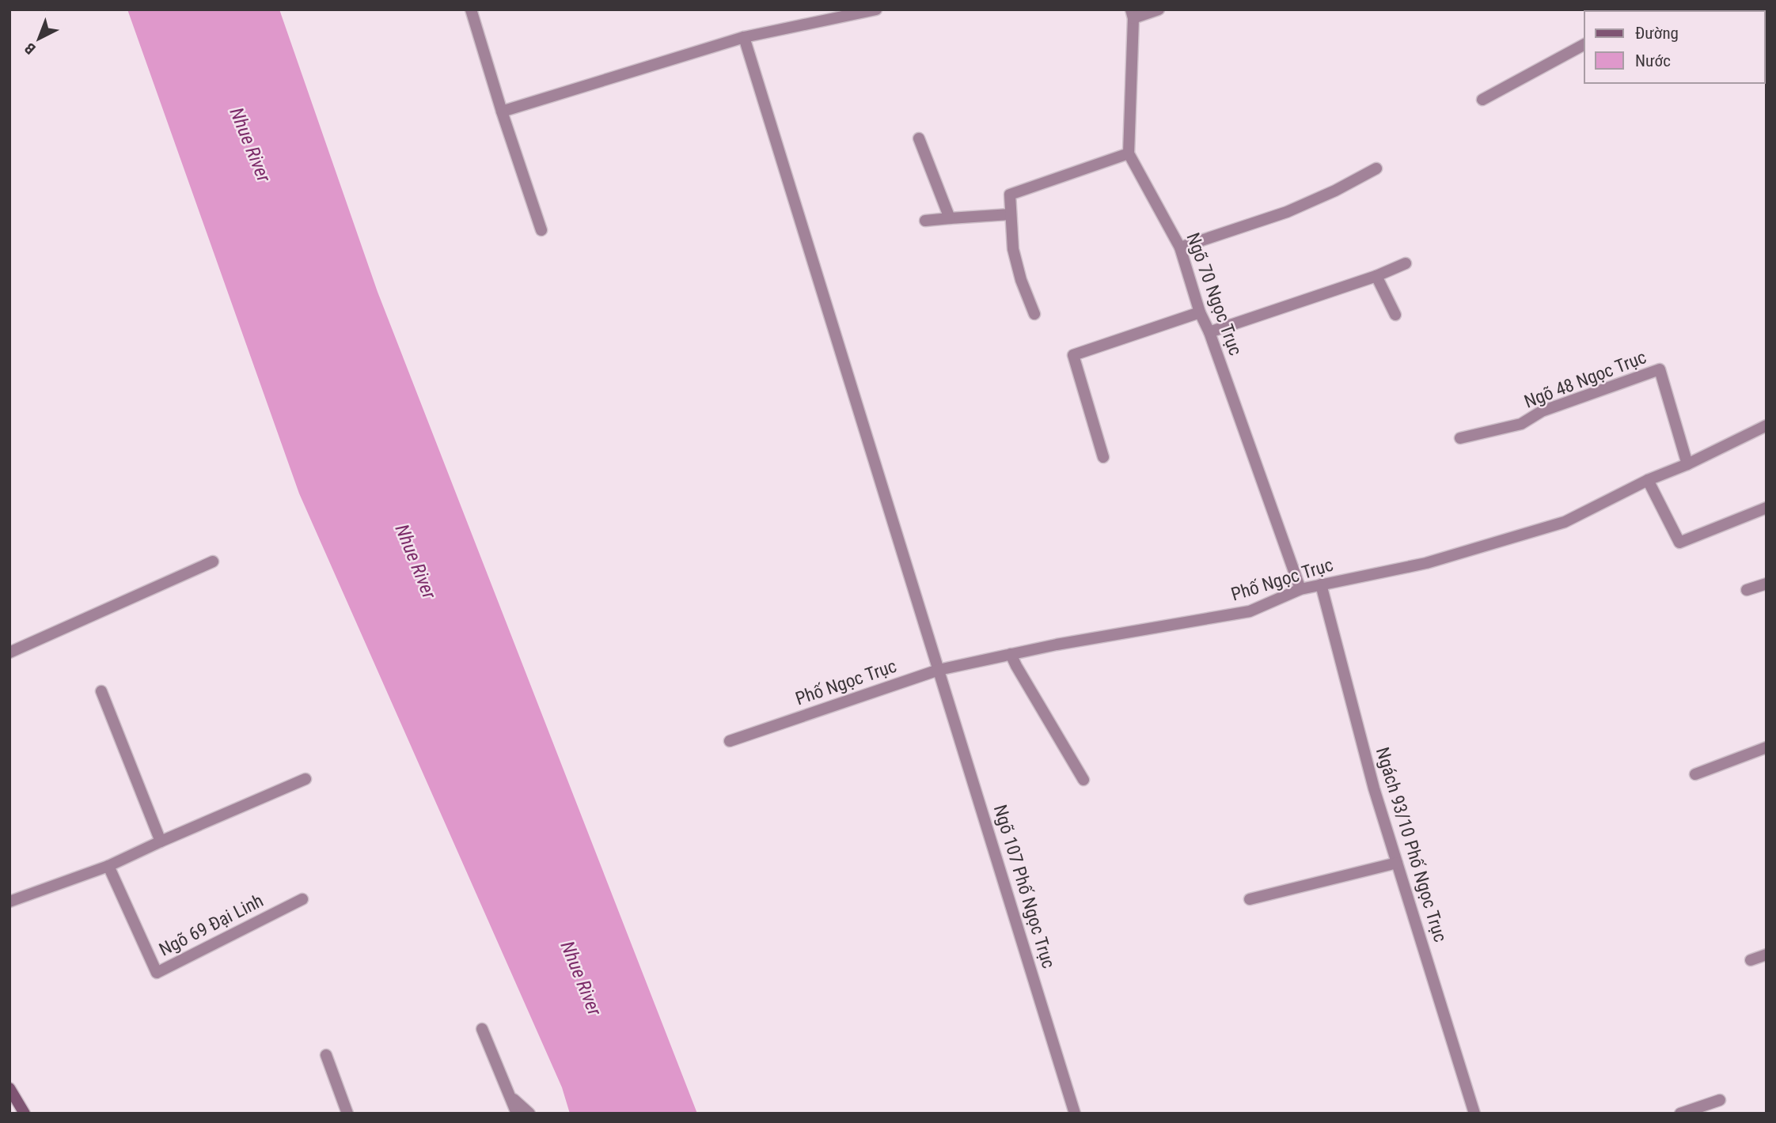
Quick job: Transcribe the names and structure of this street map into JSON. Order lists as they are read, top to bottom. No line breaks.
{"streets":{"street":["Ngõ 70 Ngọc Trục","Ngõ 48 Ngọc Trục","Phố Ngọc Trục","Ngách 93/10 Phố Ngọc Trục","Ngõ 107 Phố Ngọc Trục","Ngõ 69 Đại Linh"]},"crossings":[["Ngõ 70 Ngọc Trục","Phố Ngọc Trục"],["Ngõ 48 Ngọc Trục","Phố Ngọc Trục"],["Phố Ngọc Trục","Ngách 93/10 Phố Ngọc Trục"],["Phố Ngọc Trục","Ngõ 107 Phố Ngọc Trục"]],"water":["Nhue River"],"legend":["Đường","Nước"],"north":"bottom left"}
